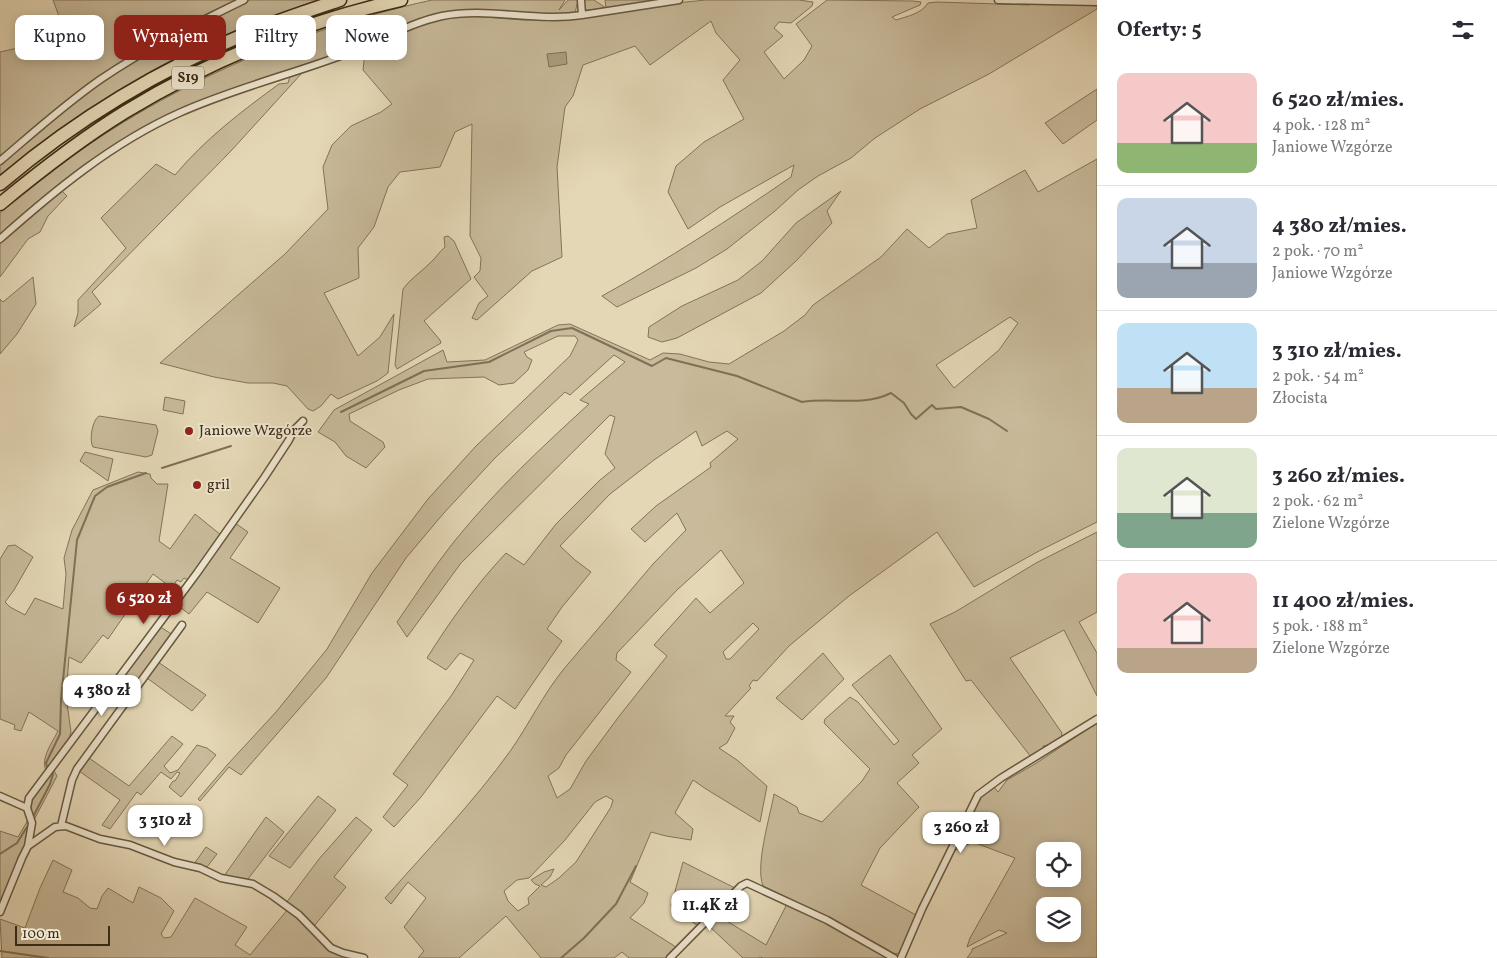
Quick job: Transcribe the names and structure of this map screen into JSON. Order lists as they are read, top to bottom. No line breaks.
{"streets":{"highway":["S19"]},"places":["Janiowe Wzgórze","gril"],"scale_bar":"100 m","page":{"heading":"Oferty: 5","chip":["Kupno","Wynajem","Filtry","Nowe"],"list":[{"name":"6 520 zł/mies.","note":"4 pok. · 128 m² · Janiowe Wzgórze"},{"name":"4 380 zł/mies.","note":"2 pok. · 70 m² · Janiowe Wzgórze"},{"name":"3 310 zł/mies.","note":"2 pok. · 54 m² · Złocista"},{"name":"3 260 zł/mies.","note":"2 pok. · 62 m² · Zielone Wzgórze"},{"name":"11 400 zł/mies.","note":"5 pok. · 188 m² · Zielone Wzgórze"}],"price":["6 520 zł","4 380 zł","3 310 zł","3 260 zł","11.4K zł"],"scale":"100 m"}}
